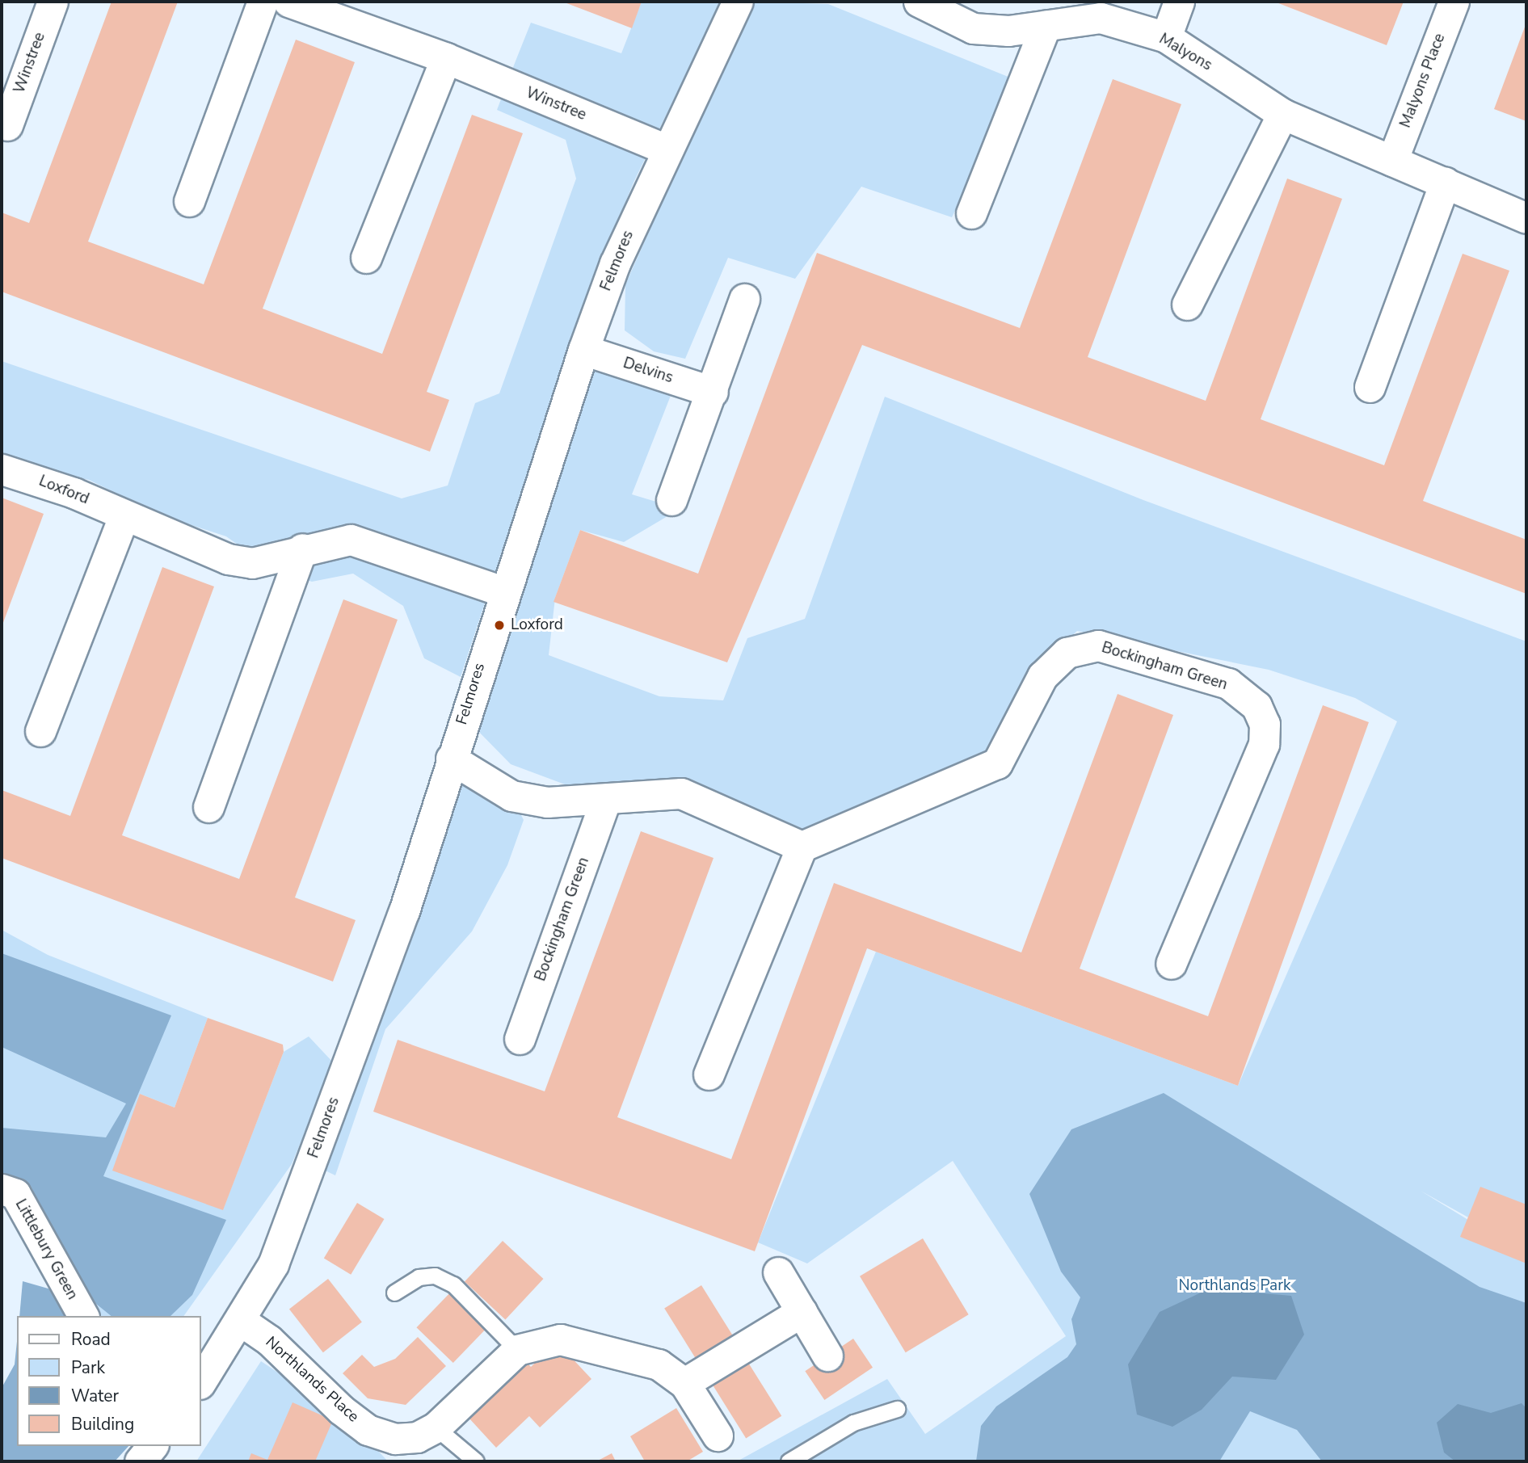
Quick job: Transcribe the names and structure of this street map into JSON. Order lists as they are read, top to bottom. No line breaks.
{"streets":{"street":["Malyons","Winstree","Malyons Place","Felmores","Delvins","Loxford","Bockingham Green","Littlebury Green","Northlands Place"]},"crossings":[["Malyons","Malyons Place"],["Winstree","Felmores"],["Felmores","Delvins"],["Felmores","Loxford"],["Felmores","Northlands Place"]],"parks":["Northlands Park"],"places":["Loxford"],"legend":["Road","Park","Water","Building"]}
